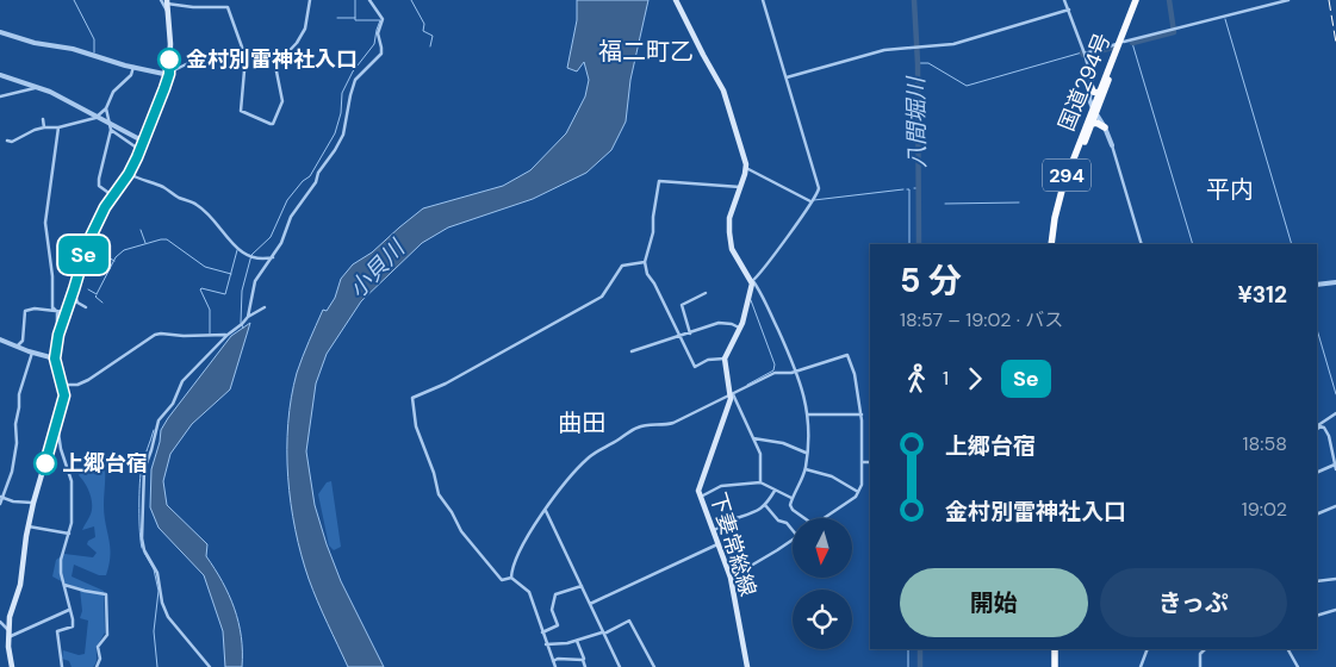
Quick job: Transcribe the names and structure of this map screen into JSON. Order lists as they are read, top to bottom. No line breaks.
{"streets":{"highway":["国道294号","294"],"main road":["下妻常総線"]},"districts":["福二町乙","平内","曲田"],"water":["八間堀川","小貝川"],"places":["金村別雷神社入口","上郷台宿"],"lines":["bus line Se"],"north":"bottom","page":{"on_map":"Se","heading":["5 分","18:57 – 19:02 · バス","¥312"],"legs":["1","Se"],"list":[{"name":"上郷台宿","value":"18:58"},{"name":"金村別雷神社入口","value":"19:02"}],"buttons":["開始","きっぷ"]}}
